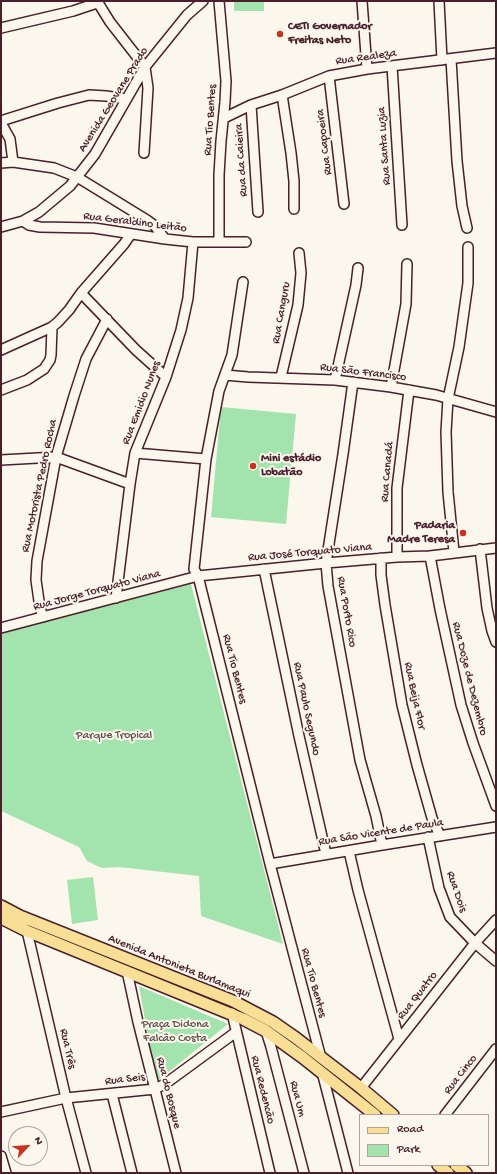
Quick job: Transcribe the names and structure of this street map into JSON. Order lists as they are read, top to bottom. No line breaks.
{"streets":{"main road":["Avenida Antonieta Burlamaqui"],"street":["Rua Realeza","Avenida Geovane Prado","Rua Tio Bentes","Rua Capoeira","Rua Santa Luzia","Rua da Caieira","Rua Geraldino Leitão","Rua Canguru","Rua São Francisco","Rua Emidio Nunes","Rua Canadá","Rua Motorista Pedro Rocha","Rua José Torquato Viana","Rua Jorge Torquato Viana","Rua Porto Rico","Rua Doze de Dezembro","Rua Beija Flor","Rua Paulo Segundo","Rua São Vicente de Paula","Rua Dois","Rua Quatro","Rua Três","Rua Cinco","Rua Seis","Rua Redencão","Rua do Bosque","Rua Um"]},"crossings":[["Rua Realeza","Rua Tio Bentes"],["Rua Realeza","Rua Capoeira"],["Rua Realeza","Rua Santa Luzia"],["Rua Realeza","Rua da Caieira"],["Avenida Geovane Prado","Rua Geraldino Leitão"],["Rua Tio Bentes","Rua Geraldino Leitão"],["Rua Tio Bentes","Rua São Francisco"],["Rua Tio Bentes","Rua José Torquato Viana"],["Rua Tio Bentes","Rua Jorge Torquato Viana"],["Rua Tio Bentes","Rua São Vicente de Paula"],["Rua Tio Bentes","Avenida Antonieta Burlamaqui"],["Rua Geraldino Leitão","Rua Emidio Nunes"],["Rua Canguru","Rua São Francisco"],["Rua São Francisco","Rua Canadá"],["Rua São Francisco","Rua Porto Rico"],["Rua Emidio Nunes","Rua Jorge Torquato Viana"],["Rua Canadá","Rua José Torquato Viana"],["Rua Motorista Pedro Rocha","Rua Jorge Torquato Viana"],["Rua José Torquato Viana","Rua Jorge Torquato Viana"],["Rua José Torquato Viana","Rua Porto Rico"],["Rua José Torquato Viana","Rua Doze de Dezembro"],["Rua José Torquato Viana","Rua Beija Flor"],["Rua José Torquato Viana","Rua Paulo Segundo"],["Rua Porto Rico","Rua São Vicente de Paula"],["Rua Beija Flor","Rua São Vicente de Paula"],["Rua Paulo Segundo","Rua São Vicente de Paula"],["Rua São Vicente de Paula","Rua Dois"],["Rua Dois","Rua Quatro"],["Avenida Antonieta Burlamaqui","Rua Quatro"],["Avenida Antonieta Burlamaqui","Rua Três"],["Avenida Antonieta Burlamaqui","Rua Redencão"],["Avenida Antonieta Burlamaqui","Rua do Bosque"],["Avenida Antonieta Burlamaqui","Rua Um"],["Rua Três","Rua Seis"],["Rua Seis","Rua Redencão"],["Rua Seis","Rua do Bosque"]],"parks":["Parque Tropical","Praça Didona Falcão Costa"],"places":["CETI Governador Freitas Neto","Mini estádio Lobatão","Padaria Madre Teresa"],"legend":["Road","Park"],"north":"top right"}
